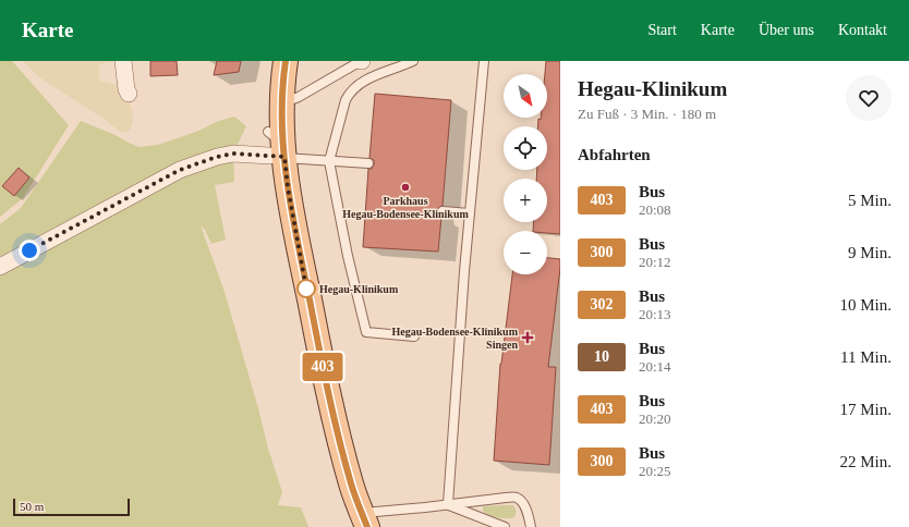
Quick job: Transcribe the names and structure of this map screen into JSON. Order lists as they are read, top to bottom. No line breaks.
{"places":{"other":["Parkhaus Hegau-Bodensee-Klinikum","Hegau-Klinikum"],"health":["Hegau-Bodensee-Klinikum Singen"]},"lines":["bus line 403"],"scale_bar":"50 m","north":"bottom right","page":{"header":"Karte","nav":["Start","Karte","Über uns","Kontakt"],"on_map":"403","heading":[["Hegau-Klinikum","Zu Fuß · 3 Min. · 180 m"],"Abfahrten"],"map_buttons":["+","−"],"list":[{"mark":"403","name":"Bus","note":"20:08","value":"5 Min."},{"mark":"300","name":"Bus","note":"20:12","value":"9 Min."},{"mark":"302","name":"Bus","note":"20:13","value":"10 Min."},{"mark":"10","name":"Bus","note":"20:14","value":"11 Min."},{"mark":"403","name":"Bus","note":"20:20","value":"17 Min."},{"mark":"300","name":"Bus","note":"20:25","value":"22 Min."}],"scale":"50 m"}}
